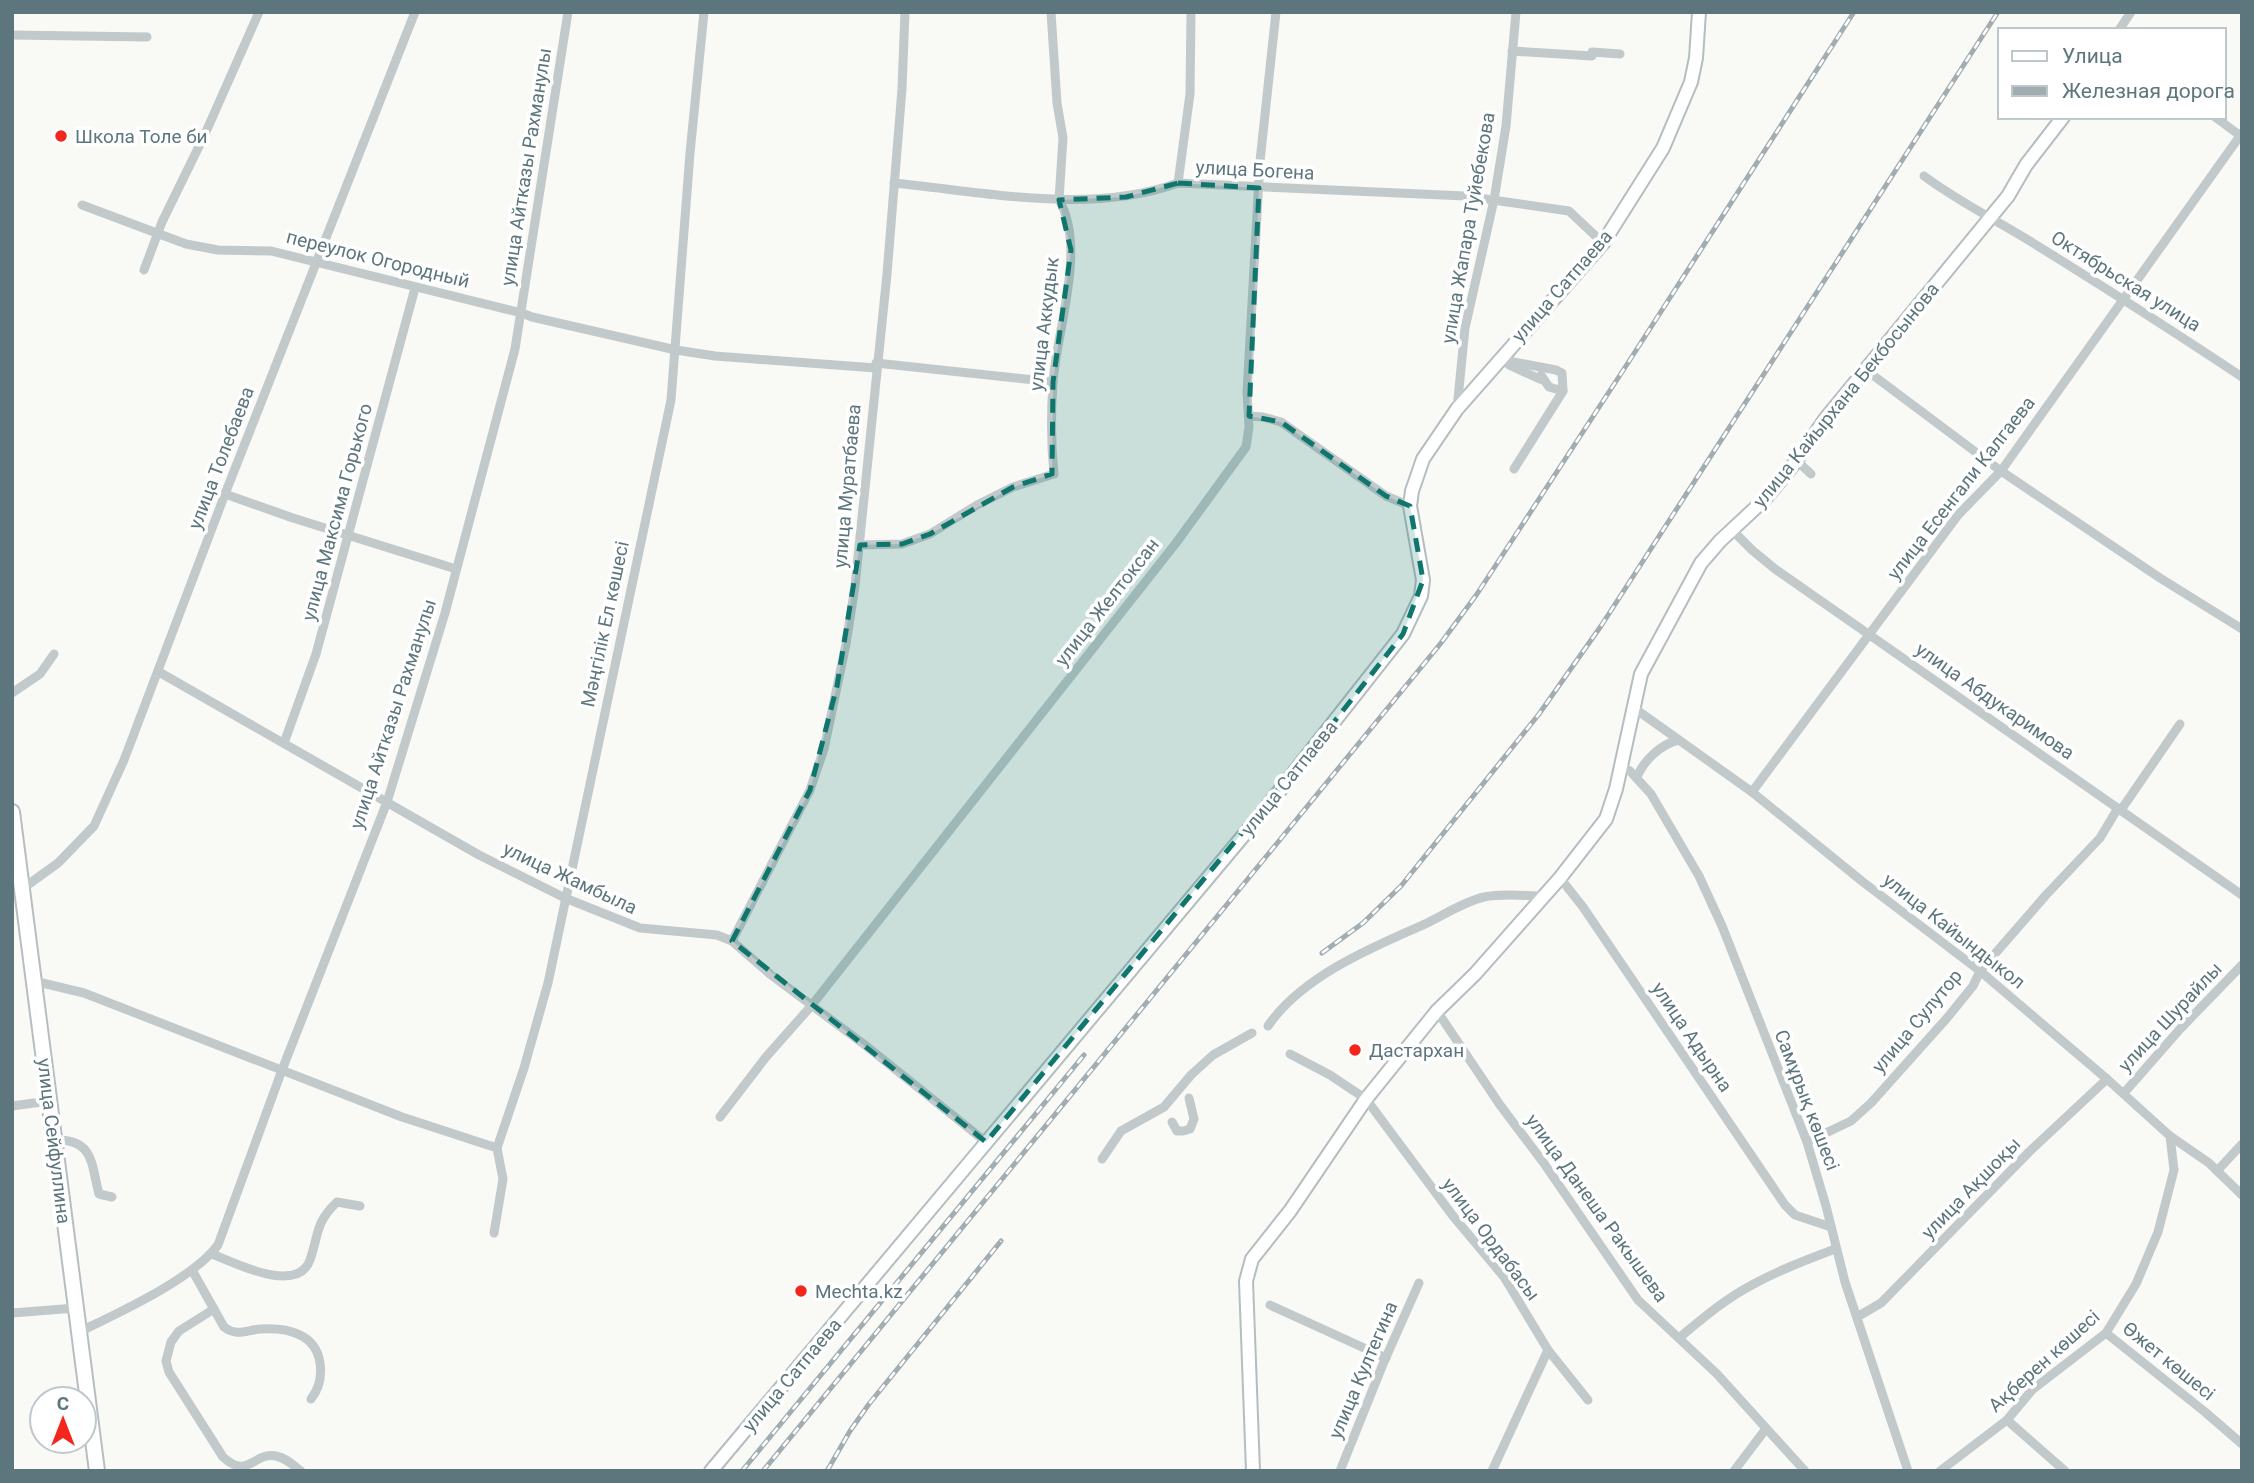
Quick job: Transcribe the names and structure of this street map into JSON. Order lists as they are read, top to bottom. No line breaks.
{"streets":{"main road":["улица Сейфуллина"],"street":["улица Айтказы Рахманулы","улица Богена","улица Жапара Туйебекова","переулок Огородный","Октябрьская улица","улица Сатпаева","улица Аккудык","улица Кайырхана Бекбосынова","улица Толебаева","улица Муратбаева","улица Есенгали Калгаева","улица Максима Горького","улица Желтоксан","Мәңгілік Ел көшесі","улица Абдукаримова","улица Жамбыла","улица Кайындыкол","улица Шурайлы","улица Сулутор","улица Адырна","Самұрық көшесі","улица Ақшоқы","улица Данеша Ракышева","улица Ордабасы","Ақберен көшесі","Өжет көшесі","улица Култегина"]},"crossings":[["улица Айтказы Рахманулы","переулок Огородный"],["улица Айтказы Рахманулы","улица Жамбыла"],["улица Айтказы Рахманулы","улица Сейфуллина"],["улица Богена","улица Жапара Туйебекова"],["улица Богена","улица Сатпаева"],["улица Богена","улица Аккудык"],["улица Богена","улица Муратбаева"],["улица Богена","улица Желтоксан"],["улица Жапара Туйебекова","улица Сатпаева"],["переулок Огородный","улица Аккудык"],["переулок Огородный","улица Толебаева"],["переулок Огородный","улица Муратбаева"],["переулок Огородный","улица Максима Горького"],["переулок Огородный","Мәңгілік Ел көшесі"],["Октябрьская улица","улица Кайырхана Бекбосынова"],["Октябрьская улица","улица Есенгали Калгаева"],["улица Сатпаева","улица Жамбыла"],["улица Аккудык","улица Муратбаева"],["улица Кайырхана Бекбосынова","улица Абдукаримова"],["улица Кайырхана Бекбосынова","улица Кайындыкол"],["улица Кайырхана Бекбосынова","улица Адырна"],["улица Кайырхана Бекбосынова","Самұрық көшесі"],["улица Кайырхана Бекбосынова","улица Данеша Ракышева"],["улица Кайырхана Бекбосынова","улица Ордабасы"],["улица Толебаева","улица Жамбыла"],["улица Толебаева","улица Сейфуллина"],["улица Муратбаева","улица Жамбыла"],["улица Есенгали Калгаева","улица Абдукаримова"],["улица Есенгали Калгаева","улица Кайындыкол"],["улица Максима Горького","улица Жамбыла"],["улица Желтоксан","улица Жамбыла"],["Мәңгілік Ел көшесі","улица Жамбыла"],["улица Абдукаримова","улица Сулутор"],["улица Кайындыкол","улица Шурайлы"],["улица Кайындыкол","улица Сулутор"],["улица Кайындыкол","улица Ақшоқы"],["улица Кайындыкол","Ақберен көшесі"],["улица Сулутор","Самұрық көшесі"],["улица Адырна","Самұрық көшесі"],["Самұрық көшесі","улица Ақшоқы"],["Ақберен көшесі","Өжет көшесі"]],"places":["Школа Толе би","Дастархан","Mechta.kz"],"legend":["Улица","Железная дорога"],"north":"top"}
